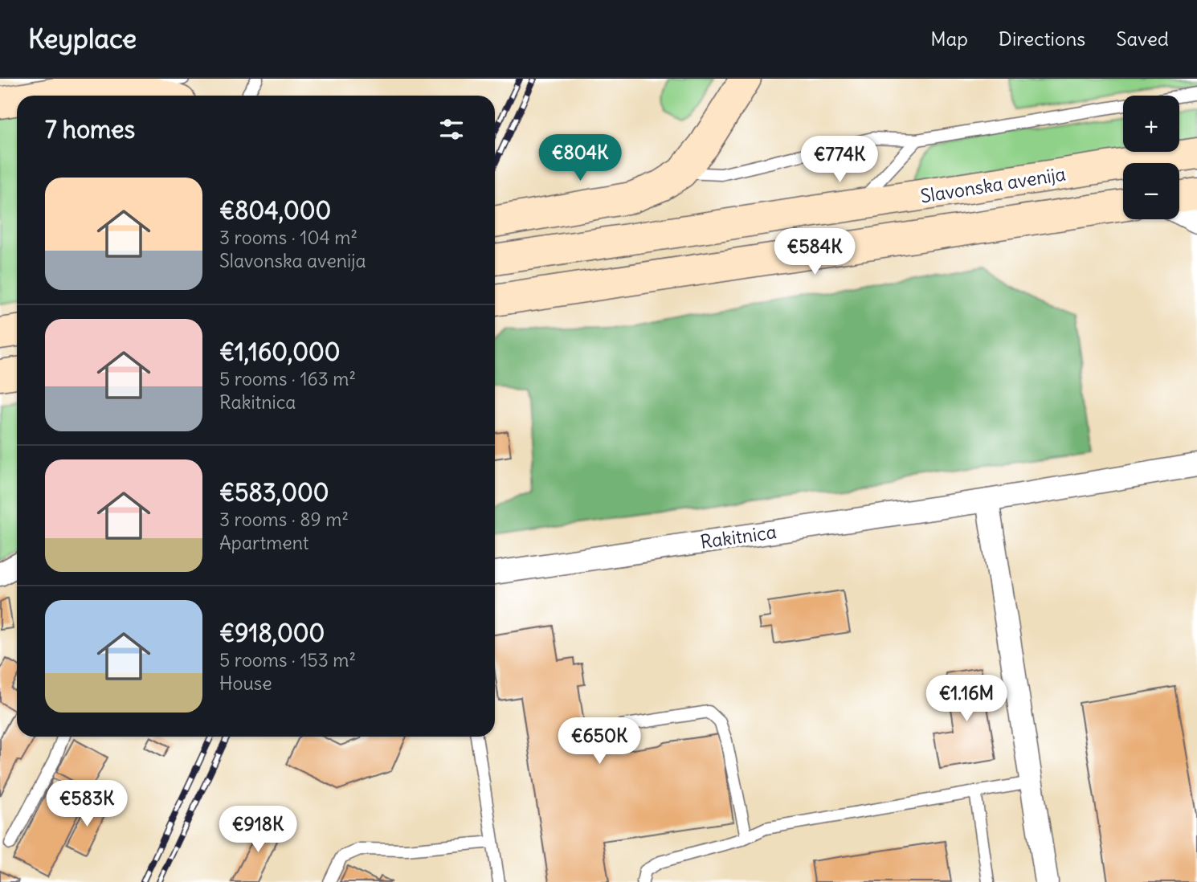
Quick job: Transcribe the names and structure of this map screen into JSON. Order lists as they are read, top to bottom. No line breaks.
{"streets":{"main road":["Slavonska avenija"],"street":["Rakitnica"]},"page":{"header":"Keyplace","nav":["Map","Directions","Saved"],"map_buttons":["+","−"],"heading":"7 homes","price":["€804K","€774K","€584K","€1.16M","€650K","€583K","€918K"],"list":[{"name":"€804,000","note":"3 rooms · 104 m² · Slavonska avenija"},{"name":"€1,160,000","note":"5 rooms · 163 m² · Rakitnica"},{"name":"€583,000","note":"3 rooms · 89 m² · Apartment"},{"name":"€918,000","note":"5 rooms · 153 m² · House"}]}}
